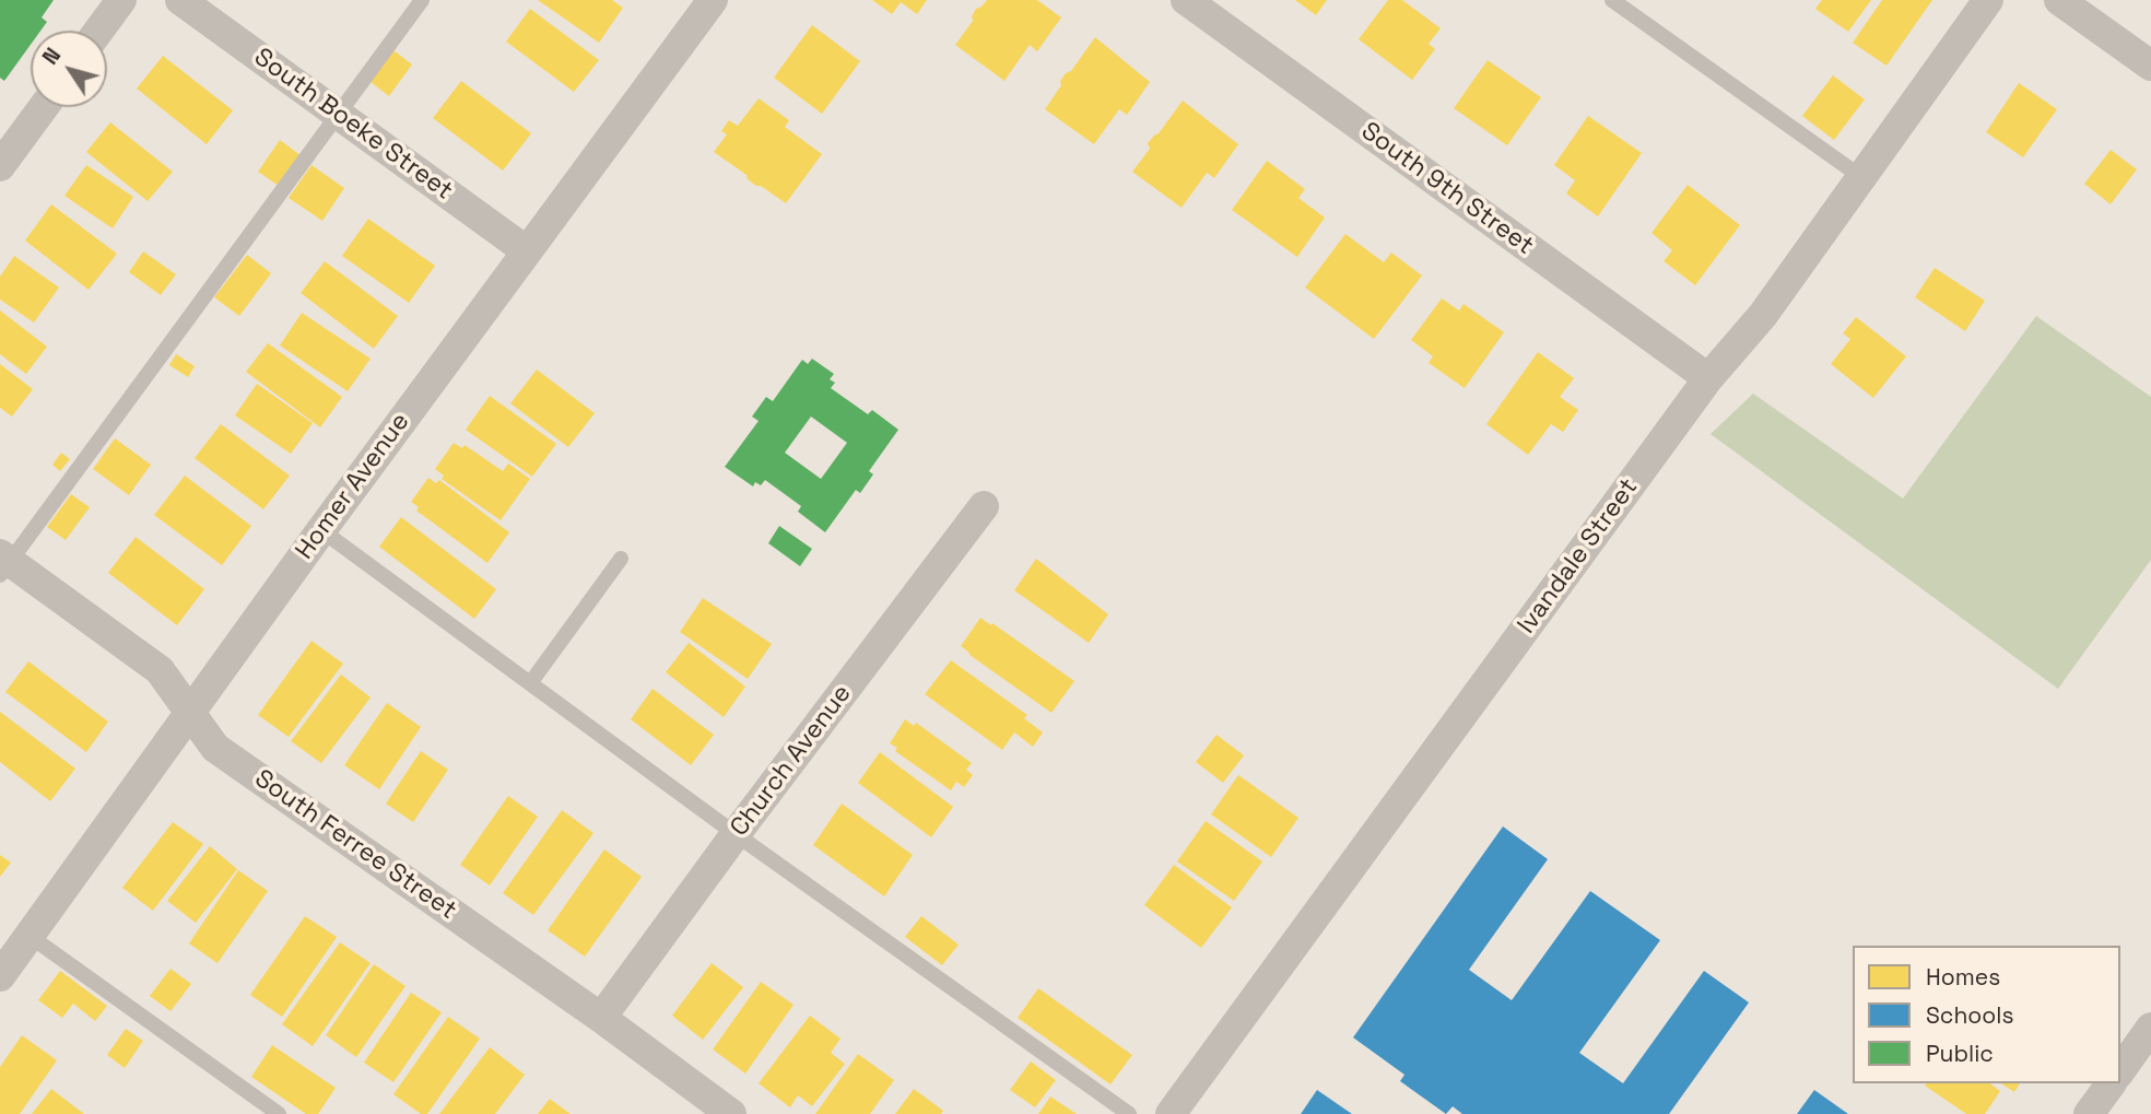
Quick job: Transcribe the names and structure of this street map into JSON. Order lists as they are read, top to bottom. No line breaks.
{"streets":{"street":["South Boeke Street","South 9th Street","Homer Avenue","Ivandale Street","Church Avenue","South Ferree Street"]},"crossings":[["South Boeke Street","Homer Avenue"],["South 9th Street","Ivandale Street"],["Homer Avenue","South Ferree Street"],["Church Avenue","South Ferree Street"]],"legend":["Homes","Schools","Public"],"north":"top left"}
